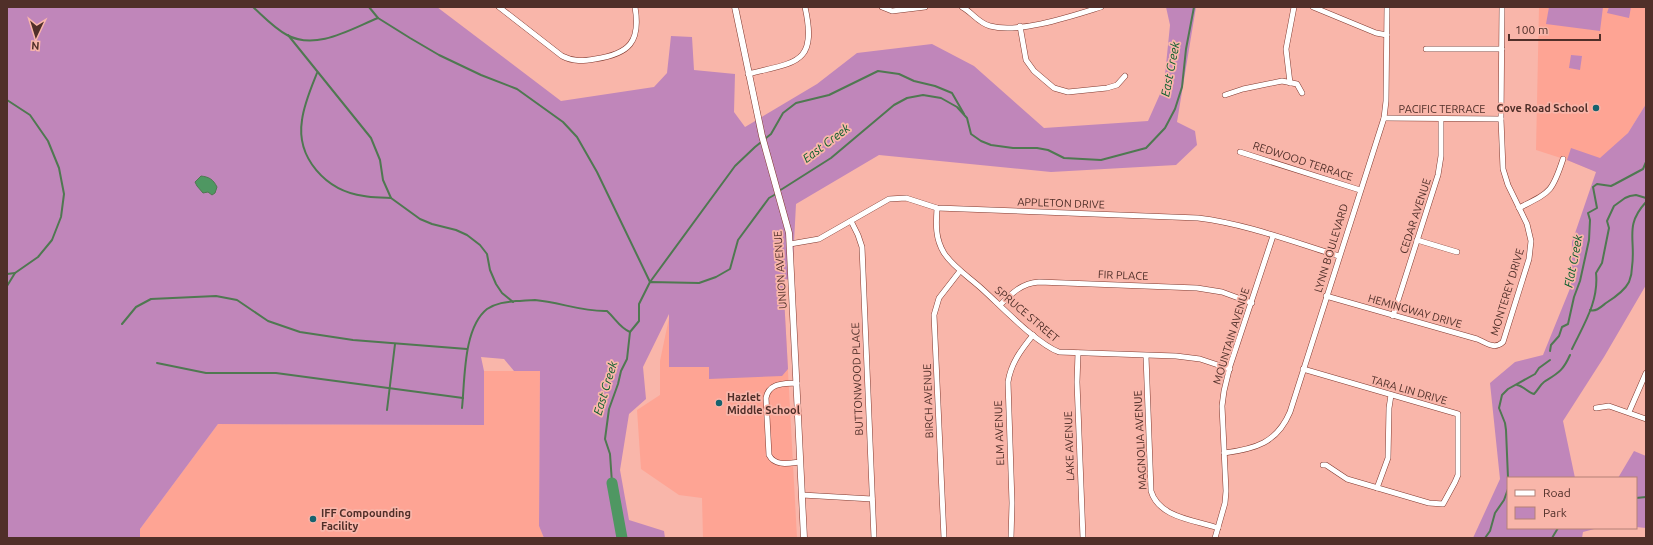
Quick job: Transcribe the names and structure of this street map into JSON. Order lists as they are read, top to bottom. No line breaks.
{"streets":{"street":["PACIFIC TERRACE","REDWOOD TERRACE","APPLETON DRIVE","CEDAR AVENUE","LYNN BOULEVARD","UNION AVENUE","FIR PLACE","MONTEREY DRIVE","HEMINGWAY DRIVE","SPRUCE STREET","MOUNTAIN AVENUE","BUTTONWOOD PLACE","TARA LIN DRIVE","BIRCH AVENUE","ELM AVENUE","MAGNOLIA AVENUE","LAKE AVENUE"]},"crossings":[["PACIFIC TERRACE","CEDAR AVENUE"],["PACIFIC TERRACE","LYNN BOULEVARD"],["PACIFIC TERRACE","MONTEREY DRIVE"],["REDWOOD TERRACE","LYNN BOULEVARD"],["APPLETON DRIVE","LYNN BOULEVARD"],["APPLETON DRIVE","UNION AVENUE"],["APPLETON DRIVE","SPRUCE STREET"],["APPLETON DRIVE","MOUNTAIN AVENUE"],["APPLETON DRIVE","BUTTONWOOD PLACE"],["CEDAR AVENUE","HEMINGWAY DRIVE"],["LYNN BOULEVARD","HEMINGWAY DRIVE"],["LYNN BOULEVARD","MOUNTAIN AVENUE"],["LYNN BOULEVARD","TARA LIN DRIVE"],["FIR PLACE","SPRUCE STREET"],["FIR PLACE","MOUNTAIN AVENUE"],["MONTEREY DRIVE","HEMINGWAY DRIVE"],["SPRUCE STREET","MOUNTAIN AVENUE"],["SPRUCE STREET","BIRCH AVENUE"],["SPRUCE STREET","ELM AVENUE"],["SPRUCE STREET","MAGNOLIA AVENUE"],["SPRUCE STREET","LAKE AVENUE"],["MOUNTAIN AVENUE","MAGNOLIA AVENUE"]],"water":["East Creek","Flat Creek"],"places":["Cove Road School","Hazlet Middle School","IFF Compounding Facility"],"legend":["Road","Park"],"scale_bar":"100 m","north":"bottom"}
